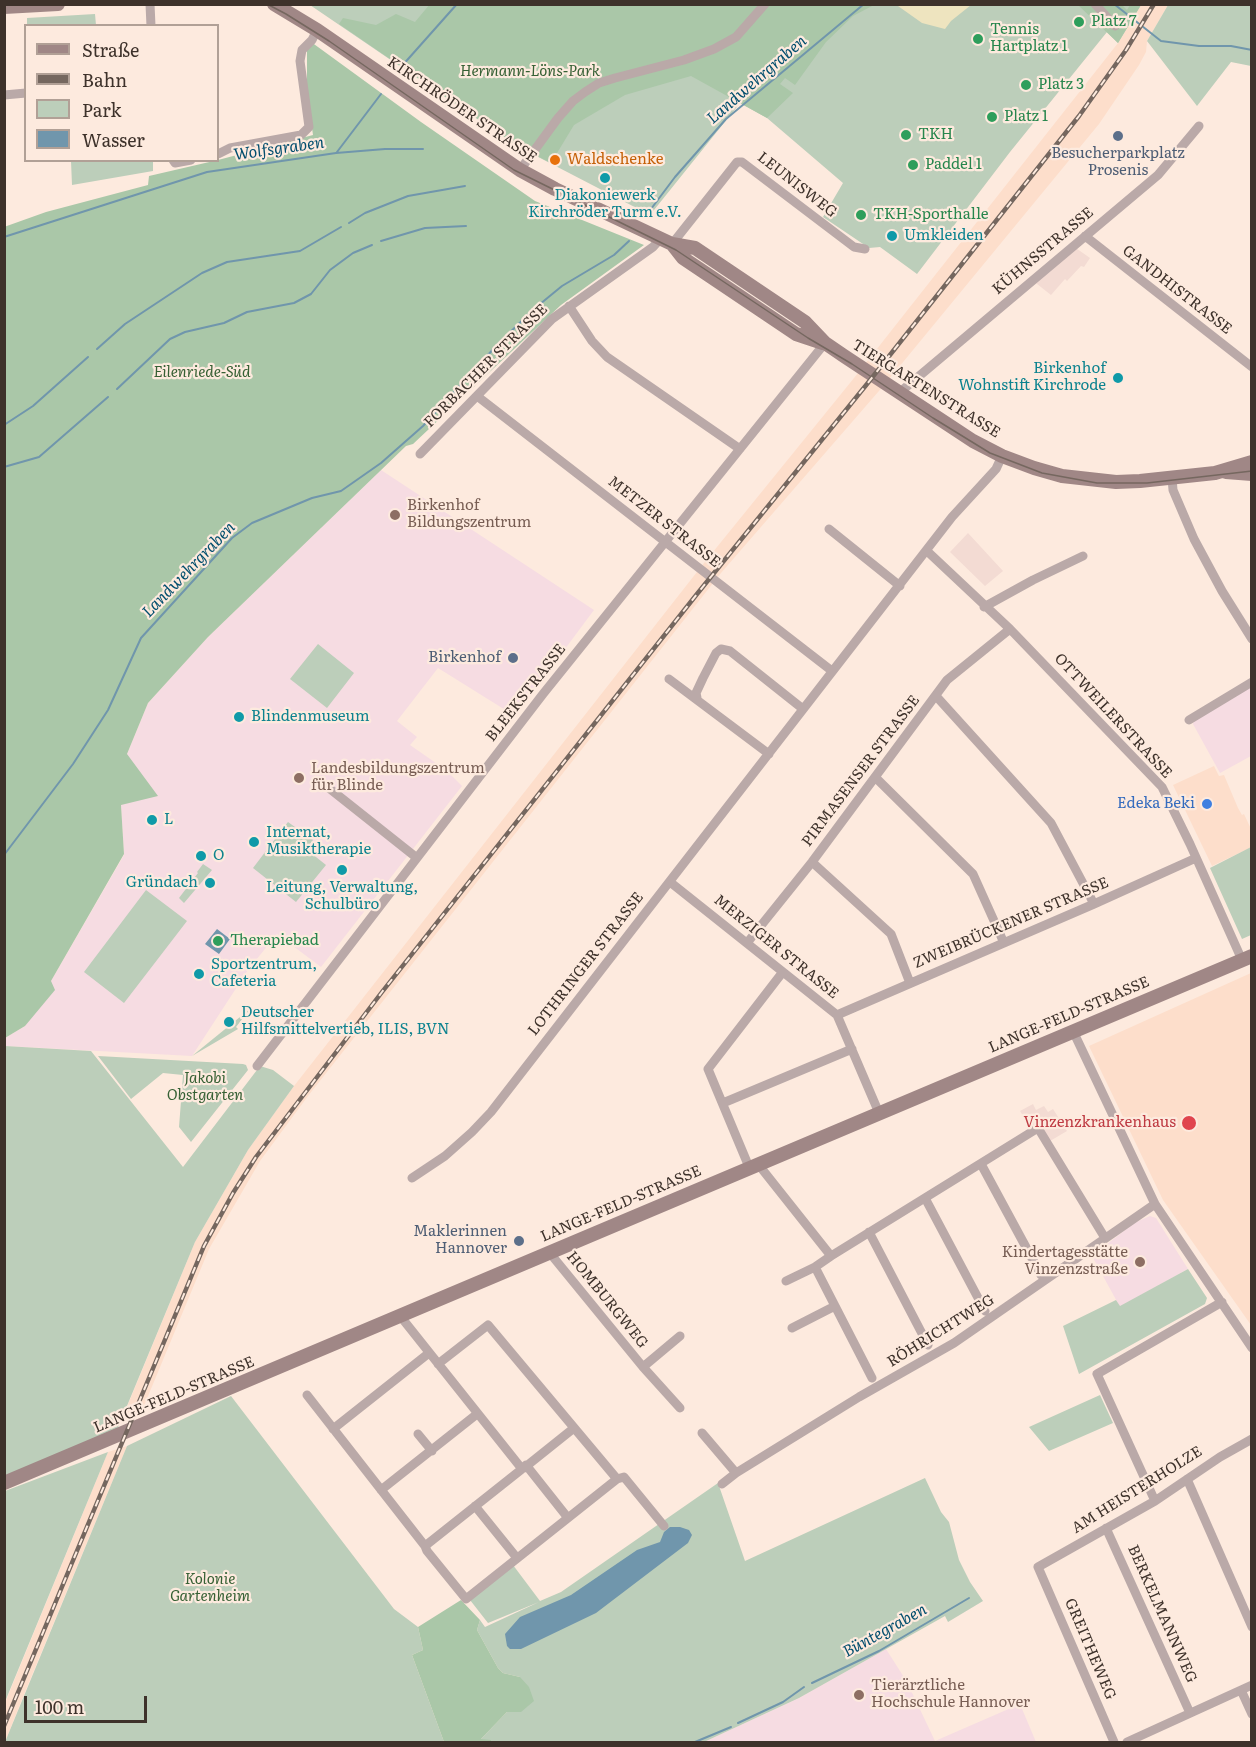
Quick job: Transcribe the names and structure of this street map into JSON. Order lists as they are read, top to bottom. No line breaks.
{"streets":{"street":["KIRCHRÖDER STRASSE","LEUNISWEG","KÜHNSSTRASSE","GANDHISTRASSE","FORBACHER STRASSE","TIERGARTENSTRASSE","METZER STRASSE","BLEEKSTRASSE","OTTWEILERSTRASSE","PIRMASENSER STRASSE","ZWEIBRÜCKENER STRASSE","MERZIGER STRASSE","LOTHRINGER STRASSE","LANGE-FELD-STRASSE","HOMBURGWEG","RÖHRICHTWEG","AM HEISTERHOLZE","BERKELMANNWEG","GREITHEWEG"]},"crossings":[["KIRCHRÖDER STRASSE","LEUNISWEG"],["KIRCHRÖDER STRASSE","FORBACHER STRASSE"],["KIRCHRÖDER STRASSE","TIERGARTENSTRASSE"],["LEUNISWEG","FORBACHER STRASSE"],["LEUNISWEG","TIERGARTENSTRASSE"],["KÜHNSSTRASSE","GANDHISTRASSE"],["KÜHNSSTRASSE","TIERGARTENSTRASSE"],["FORBACHER STRASSE","TIERGARTENSTRASSE"],["FORBACHER STRASSE","METZER STRASSE"],["TIERGARTENSTRASSE","BLEEKSTRASSE"],["TIERGARTENSTRASSE","LOTHRINGER STRASSE"],["METZER STRASSE","BLEEKSTRASSE"],["METZER STRASSE","LOTHRINGER STRASSE"],["OTTWEILERSTRASSE","PIRMASENSER STRASSE"],["OTTWEILERSTRASSE","ZWEIBRÜCKENER STRASSE"],["OTTWEILERSTRASSE","LOTHRINGER STRASSE"],["OTTWEILERSTRASSE","LANGE-FELD-STRASSE"],["PIRMASENSER STRASSE","MERZIGER STRASSE"],["ZWEIBRÜCKENER STRASSE","MERZIGER STRASSE"],["MERZIGER STRASSE","LOTHRINGER STRASSE"],["MERZIGER STRASSE","LANGE-FELD-STRASSE"],["LANGE-FELD-STRASSE","HOMBURGWEG"],["AM HEISTERHOLZE","BERKELMANNWEG"],["AM HEISTERHOLZE","GREITHEWEG"]],"water":["Landwehrgraben","Wolfsgraben","Büntegraben"],"parks":["Hermann-Löns-Park","Eilenriede-Süd","Jakobi Obstgarten","Kolonie Gartenheim"],"places":["Platz 7","Tennis Hartplatz 1","Platz 3","Platz 1","TKH","Besucherparkplatz Prosenis","Waldschenke","Paddel 1","Diakoniewerk Kirchröder Turm e.V.","TKH-Sporthalle","Umkleiden","Birkenhof Wohnstift Kirchrode","Birkenhof Bildungszentrum","Birkenhof","Blindenmuseum","Landesbildungszentrum für Blinde","Edeka Beki","L","Internat, Musiktherapie","O","Leitung, Verwaltung, Schulbüro","Gründach","Therapiebad","Sportzentrum, Cafeteria","Deutscher Hilfsmittelvertieb, ILIS, BVN","Vinzenzkrankenhaus","Maklerinnen Hannover","Kindertagesstätte Vinzenzstraße","Tierärztliche Hochschule Hannover"],"legend":["Straße","Bahn","Park","Wasser"],"scale_bar":"100 m"}
